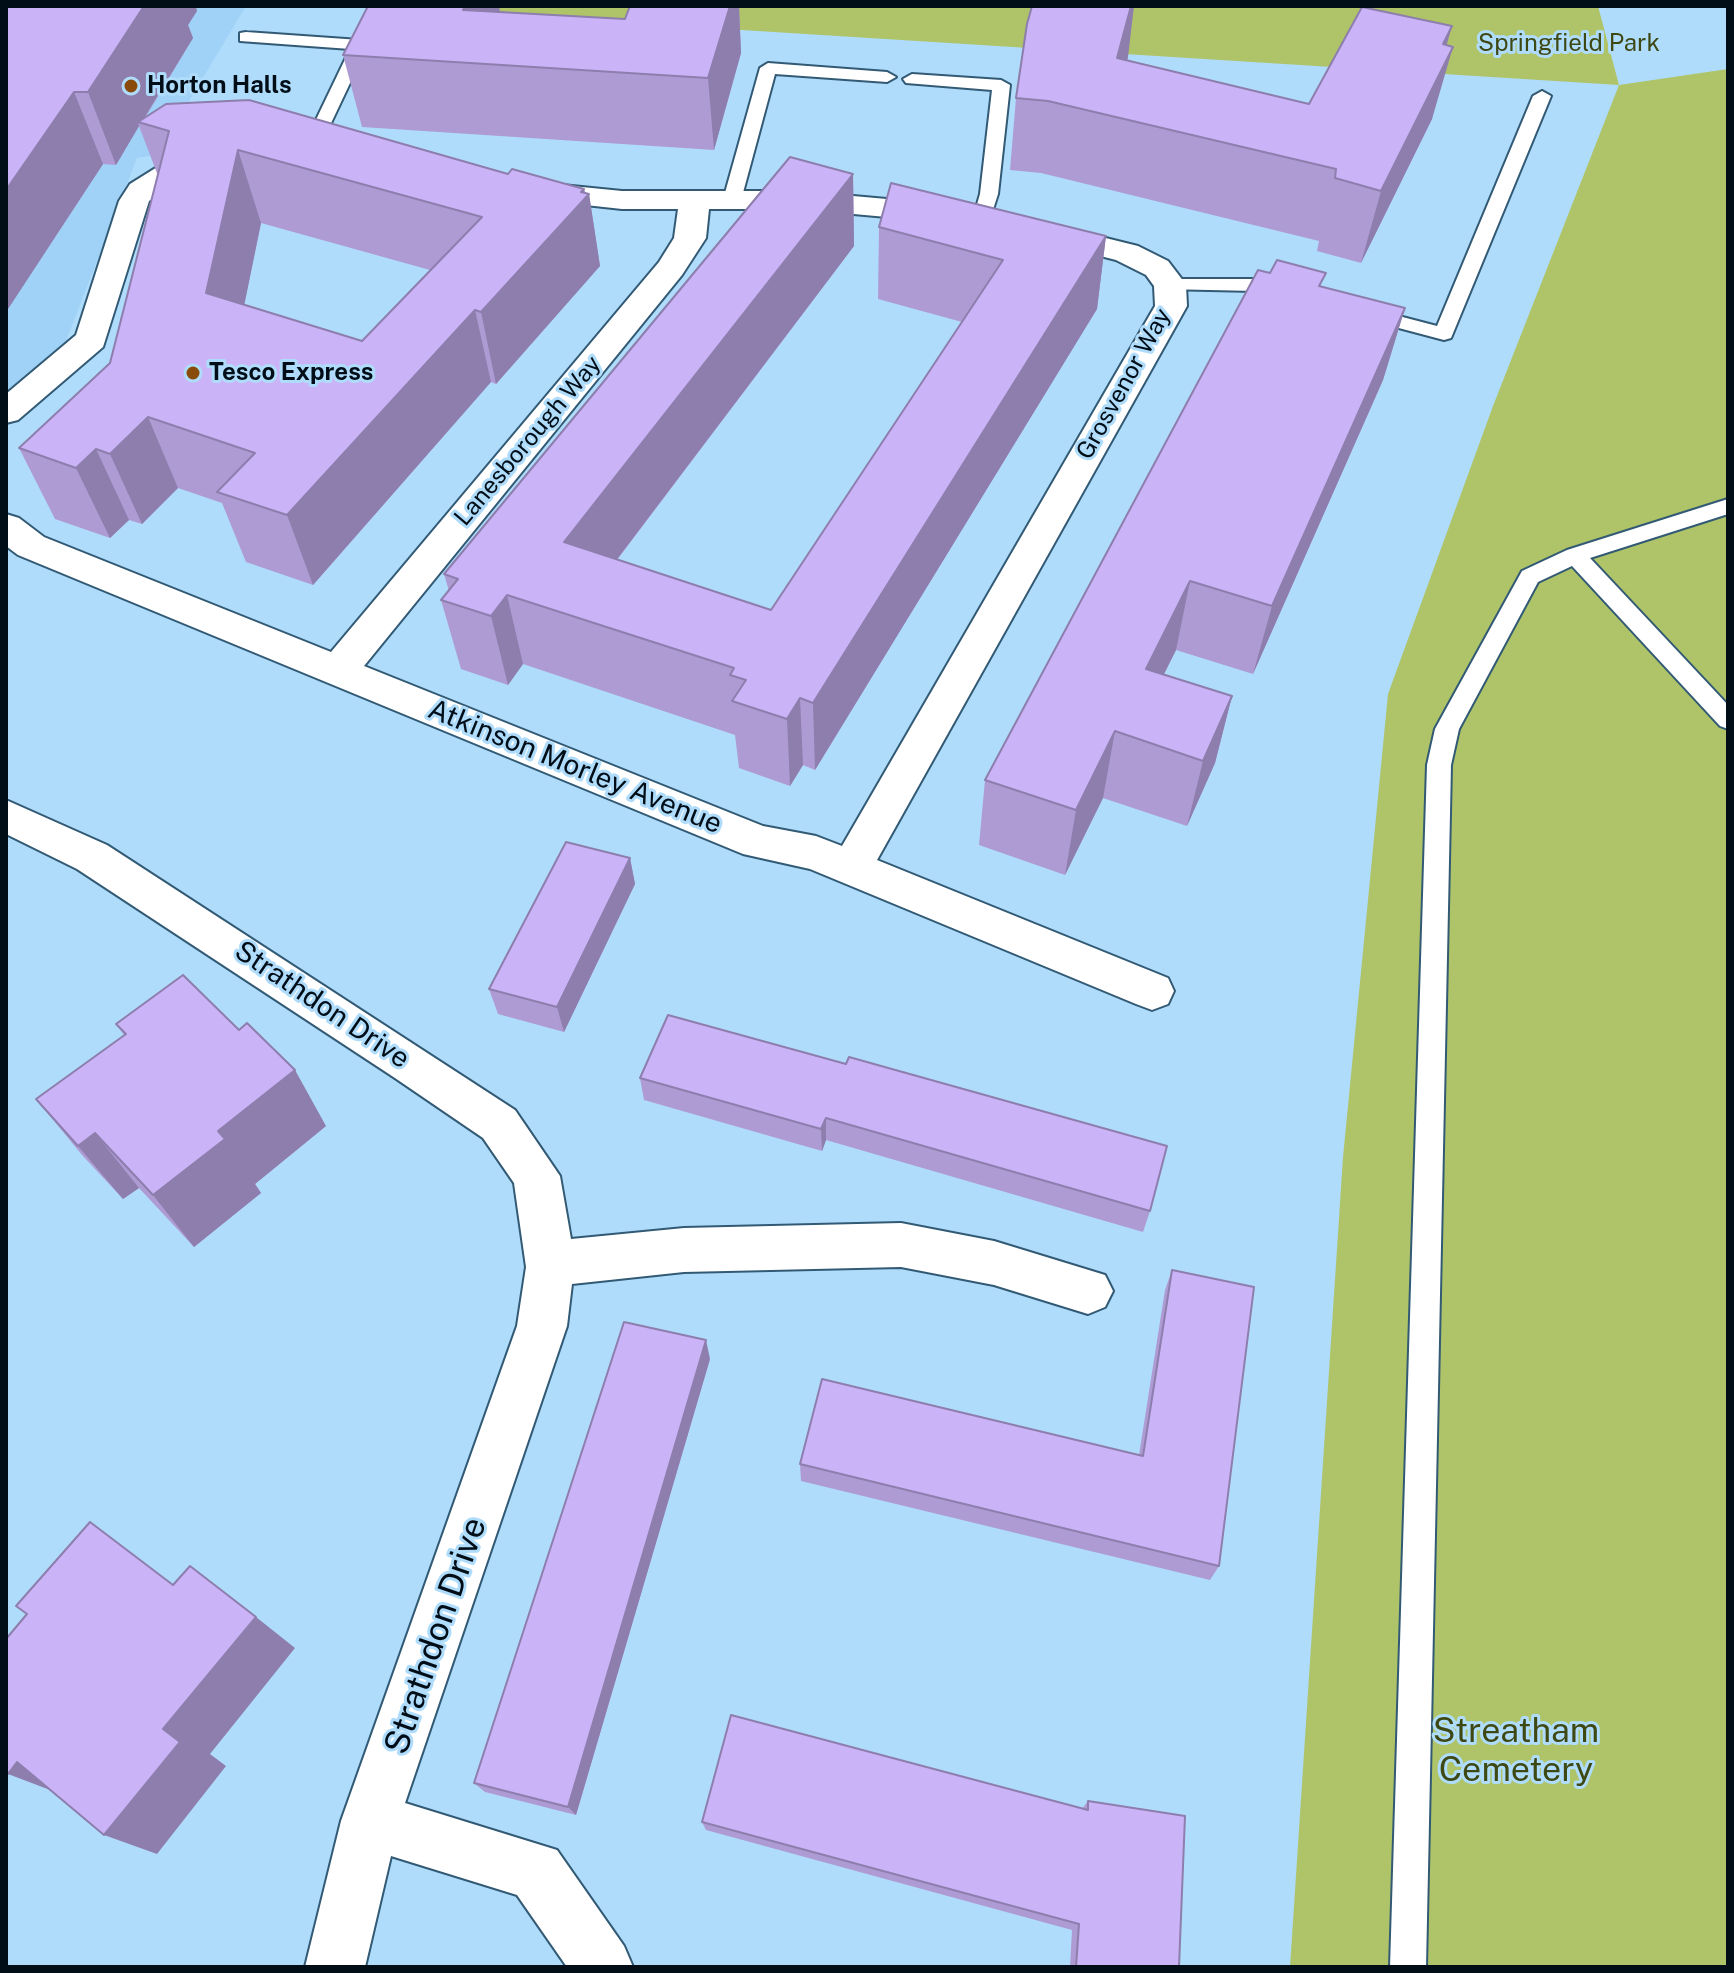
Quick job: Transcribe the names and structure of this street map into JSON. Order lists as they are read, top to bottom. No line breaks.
{"streets":{"street":["Grosvenor Way","Lanesborough Way","Atkinson Morley Avenue","Strathdon Drive"]},"crossings":[["Grosvenor Way","Lanesborough Way"],["Grosvenor Way","Atkinson Morley Avenue"],["Lanesborough Way","Atkinson Morley Avenue"]],"parks":["Springfield Park","Streatham Cemetery"],"places":["Horton Halls","Tesco Express"]}
